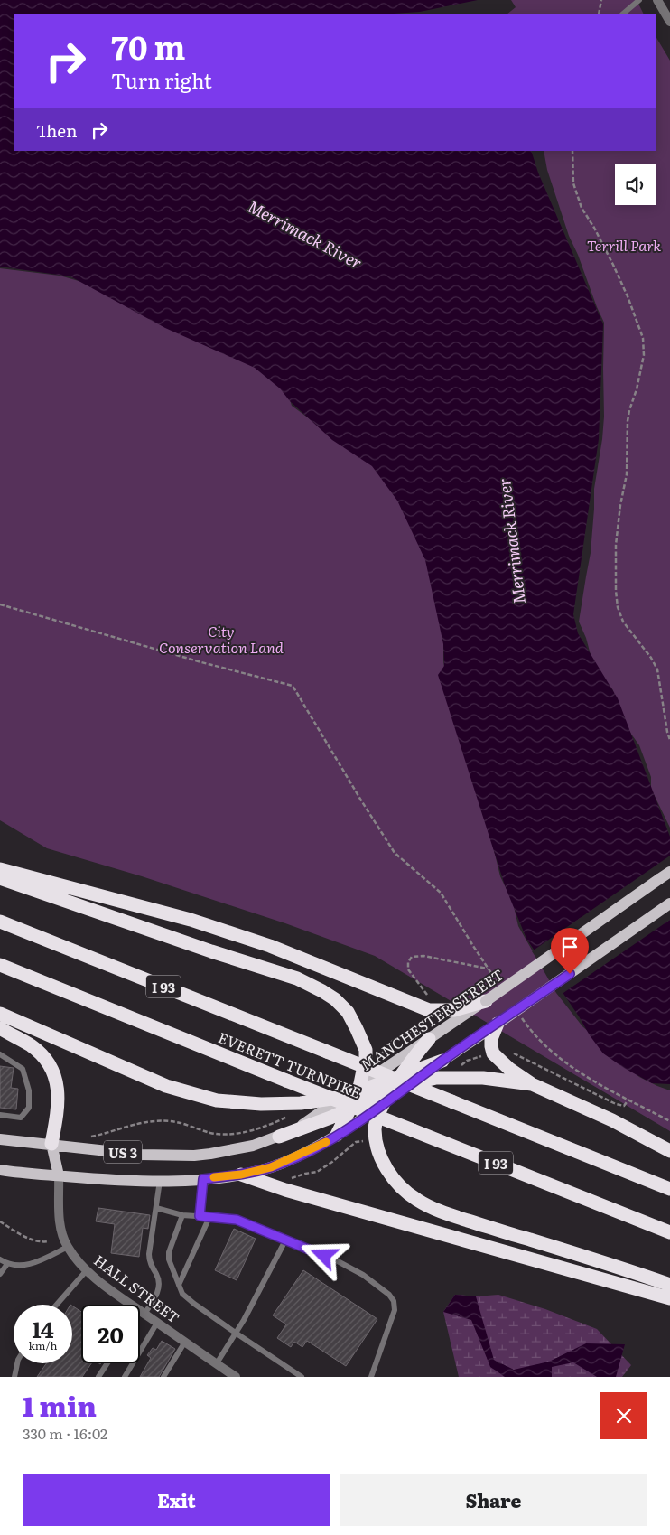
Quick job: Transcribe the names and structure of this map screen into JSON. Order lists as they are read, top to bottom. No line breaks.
{"streets":{"highway":["I 93","EVERETT TURNPIKE"],"main road":["MANCHESTER STREET","US 3","HALL STREET"]},"crossings":[["US 3","HALL STREET"]],"water":["Merrimack River"],"parks":["Terrill Park","City Conservation Land"],"page":{"turn":["70 m","Turn right"],"then":"Then","speed":"14 km/h","limit":"20","heading":["1 min","330 m · 16:02"],"buttons":["Exit","Share"]}}
